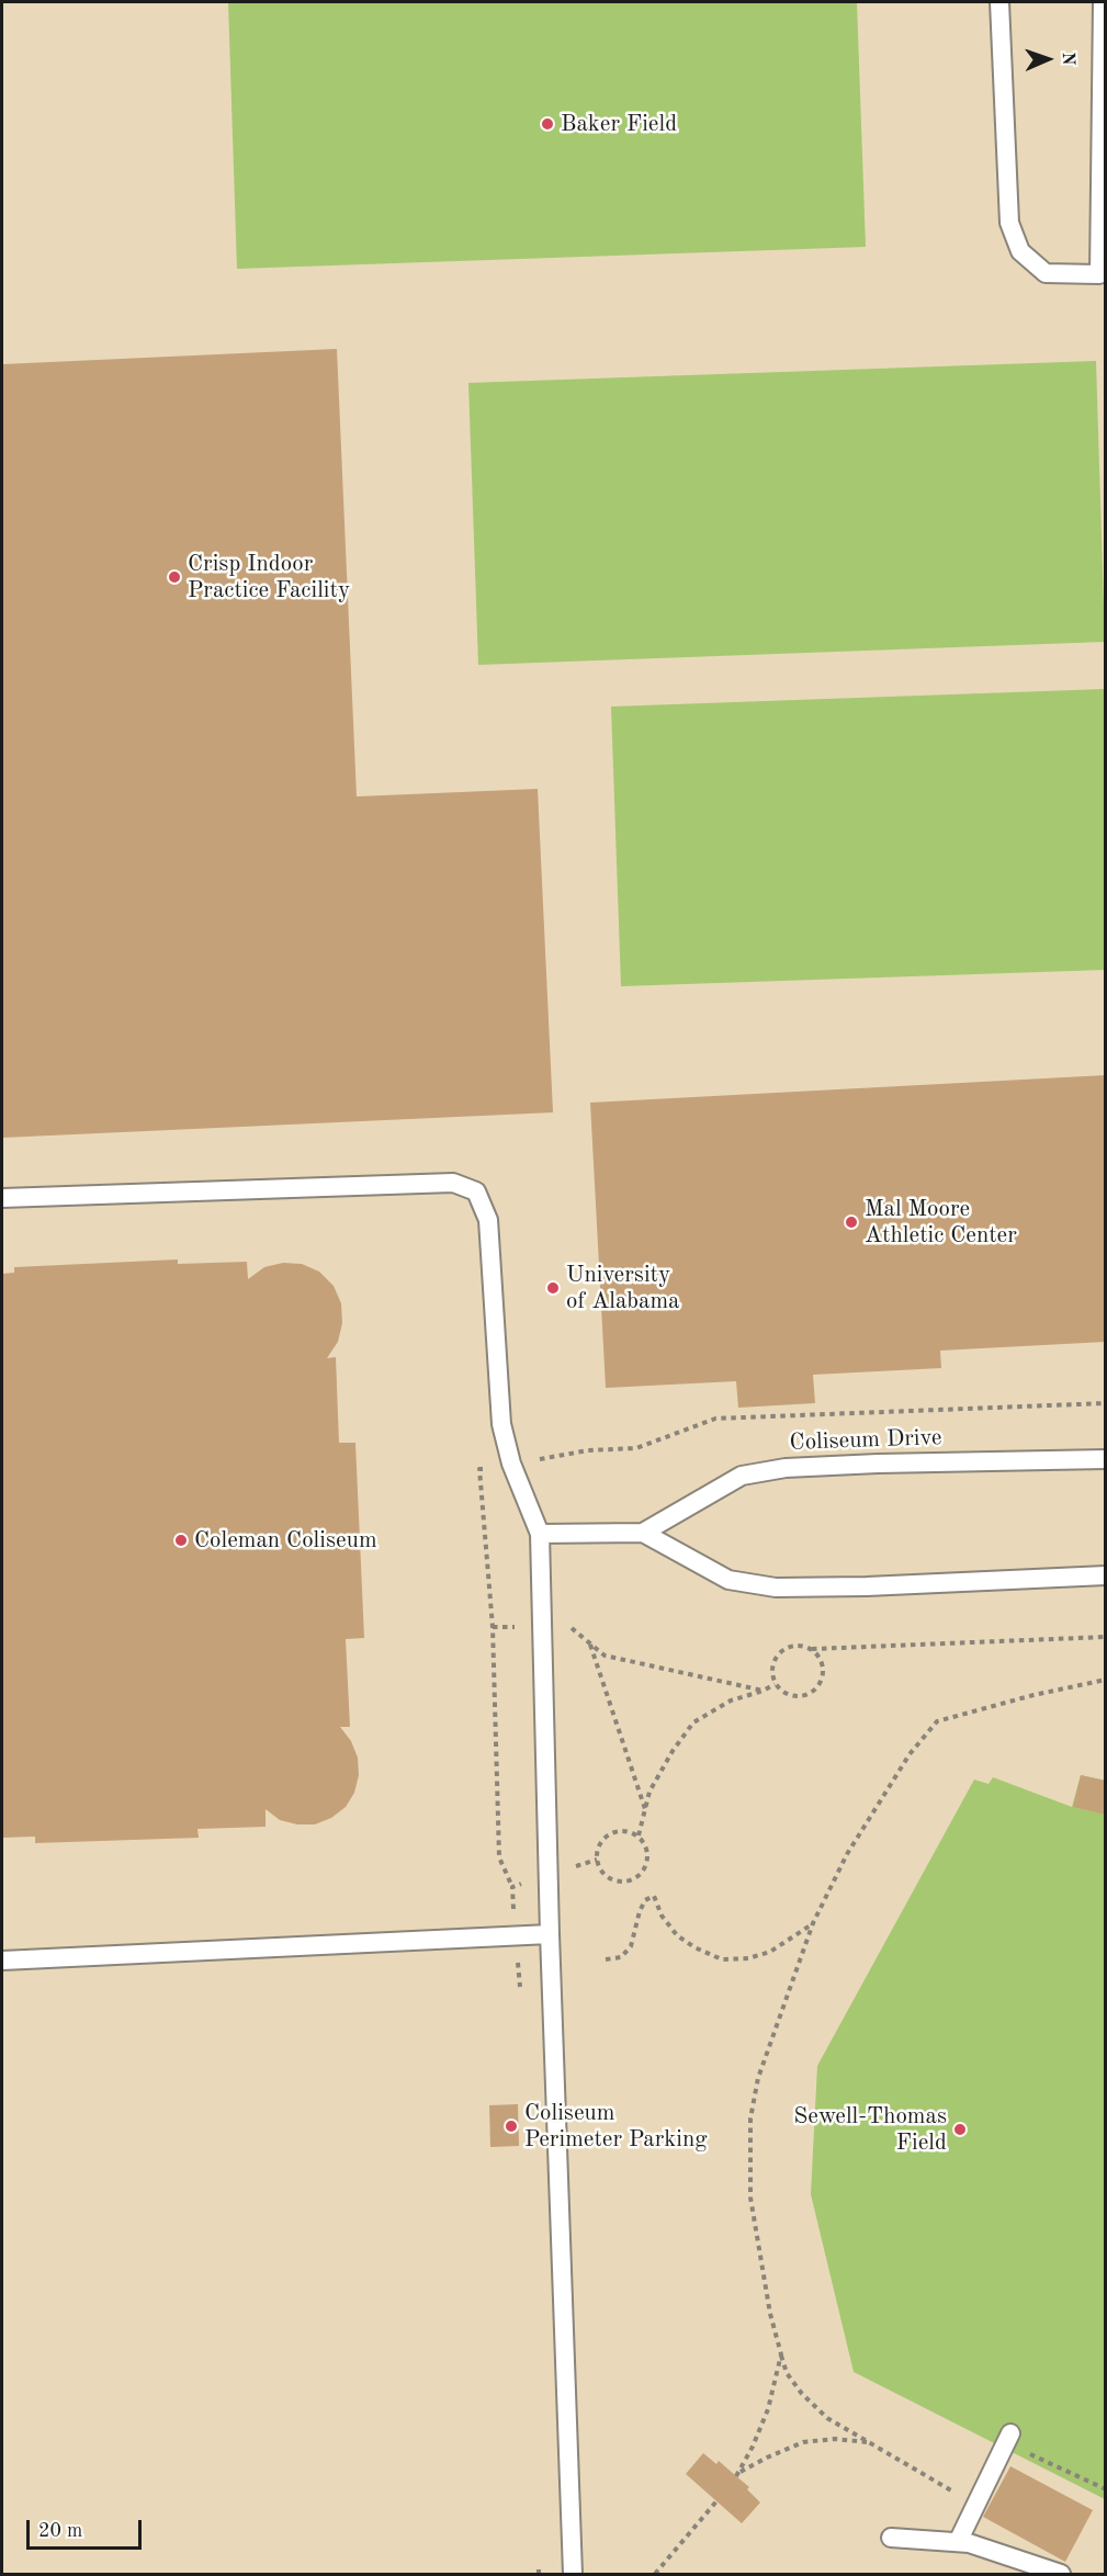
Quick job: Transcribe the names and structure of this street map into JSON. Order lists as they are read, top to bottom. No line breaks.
{"streets":{"lane":["Coliseum Drive"]},"places":["Baker Field","Crisp Indoor Practice Facility","Mal Moore Athletic Center","University of Alabama","Coleman Coliseum","Coliseum Perimeter Parking","Sewell-Thomas Field"],"scale_bar":"20 m","north":"right"}
